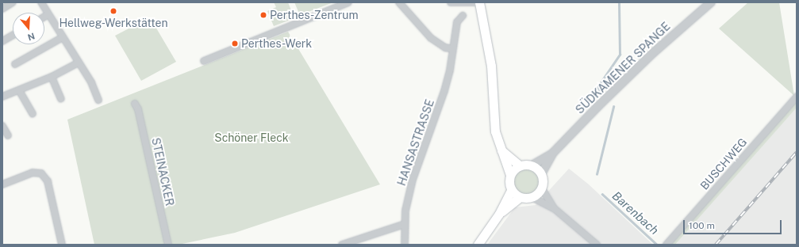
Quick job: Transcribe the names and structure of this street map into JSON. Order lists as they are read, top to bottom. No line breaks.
{"streets":{"street":["SÜDKAMENER SPANGE","HANSASTRASSE","BUSCHWEG","STEINACKER"]},"water":["Barenbach"],"parks":["Schöner Fleck"],"places":["Hellweg-Werkstätten","Perthes-Zentrum","Perthes-Werk"],"scale_bar":"100 m","north":"bottom"}
